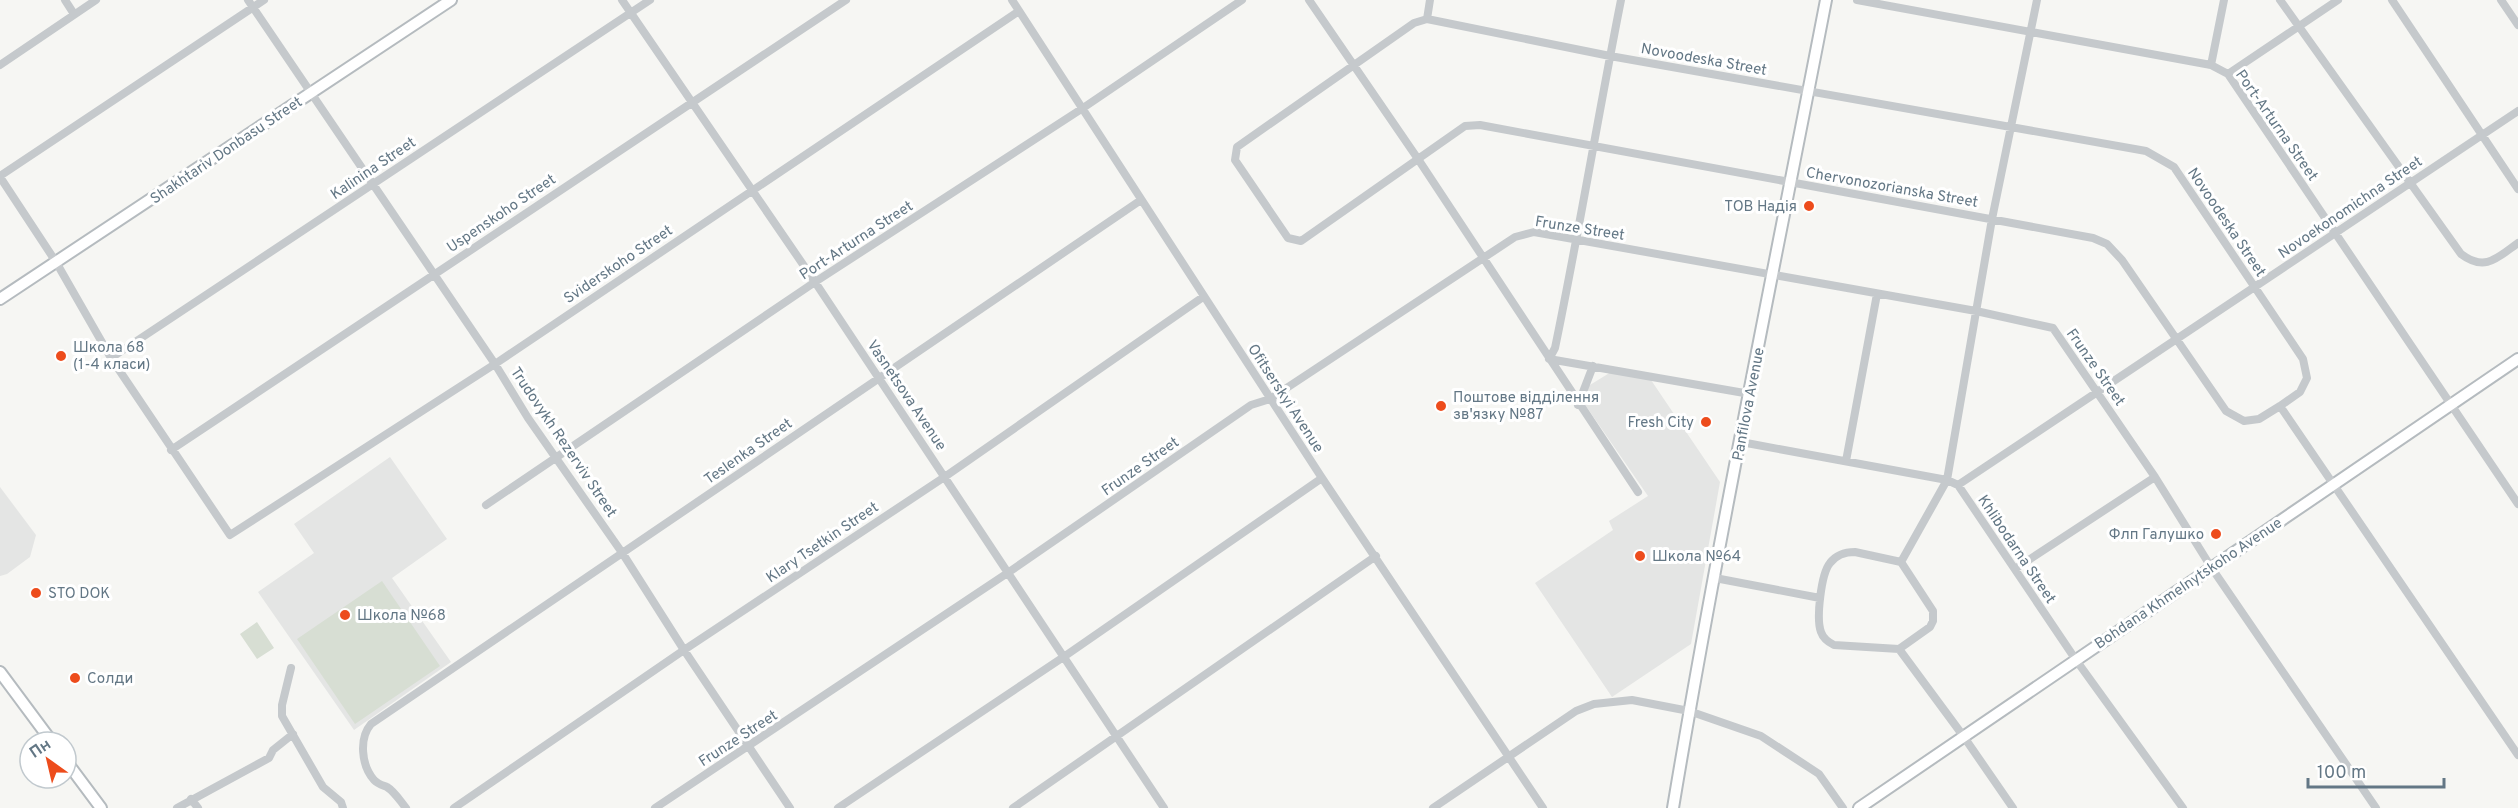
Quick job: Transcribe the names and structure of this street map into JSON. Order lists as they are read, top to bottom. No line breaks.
{"streets":{"main road":["Shakhtariv Donbasu Street","Panfilova Avenue","Bohdana Khmelnytskoho Avenue"],"street":["Novoodeska Street","Port-Arturna Street","Kalinina Street","Chervonozorianska Street","Novoekonomichna Street","Uspenskoho Street","Frunze Street","Sviderskoho Street","Vasnetsova Avenue","Ofitserskyi Avenue","Trudovykh Rezerviv Street","Teslenka Street","Klary Tsetkin Street","Khlibodarna Street"]},"crossings":[["Novoodeska Street","Chervonozorianska Street"],["Novoodeska Street","Novoekonomichna Street"],["Novoodeska Street","Panfilova Avenue"],["Port-Arturna Street","Novoekonomichna Street"],["Port-Arturna Street","Vasnetsova Avenue"],["Port-Arturna Street","Ofitserskyi Avenue"],["Port-Arturna Street","Trudovykh Rezerviv Street"],["Port-Arturna Street","Bohdana Khmelnytskoho Avenue"],["Shakhtariv Donbasu Street","Trudovykh Rezerviv Street"],["Kalinina Street","Vasnetsova Avenue"],["Kalinina Street","Trudovykh Rezerviv Street"],["Chervonozorianska Street","Novoekonomichna Street"],["Chervonozorianska Street","Panfilova Avenue"],["Novoekonomichna Street","Frunze Street"],["Novoekonomichna Street","Khlibodarna Street"],["Uspenskoho Street","Sviderskoho Street"],["Uspenskoho Street","Vasnetsova Avenue"],["Uspenskoho Street","Trudovykh Rezerviv Street"],["Frunze Street","Vasnetsova Avenue"],["Frunze Street","Ofitserskyi Avenue"],["Frunze Street","Panfilova Avenue"],["Frunze Street","Trudovykh Rezerviv Street"],["Frunze Street","Bohdana Khmelnytskoho Avenue"],["Sviderskoho Street","Vasnetsova Avenue"],["Sviderskoho Street","Ofitserskyi Avenue"],["Sviderskoho Street","Trudovykh Rezerviv Street"],["Vasnetsova Avenue","Teslenka Street"],["Vasnetsova Avenue","Klary Tsetkin Street"],["Ofitserskyi Avenue","Teslenka Street"],["Ofitserskyi Avenue","Klary Tsetkin Street"],["Trudovykh Rezerviv Street","Teslenka Street"],["Trudovykh Rezerviv Street","Klary Tsetkin Street"],["Khlibodarna Street","Bohdana Khmelnytskoho Avenue"]],"places":["ТОВ Надія","Школа 68 (1-4 класи)","Поштове відділення зв'язку №87","Fresh City","Флп Галушко","Школа №64","STO DOK","Школа №68","Солди"],"scale_bar":"100 m","north":"top left"}
